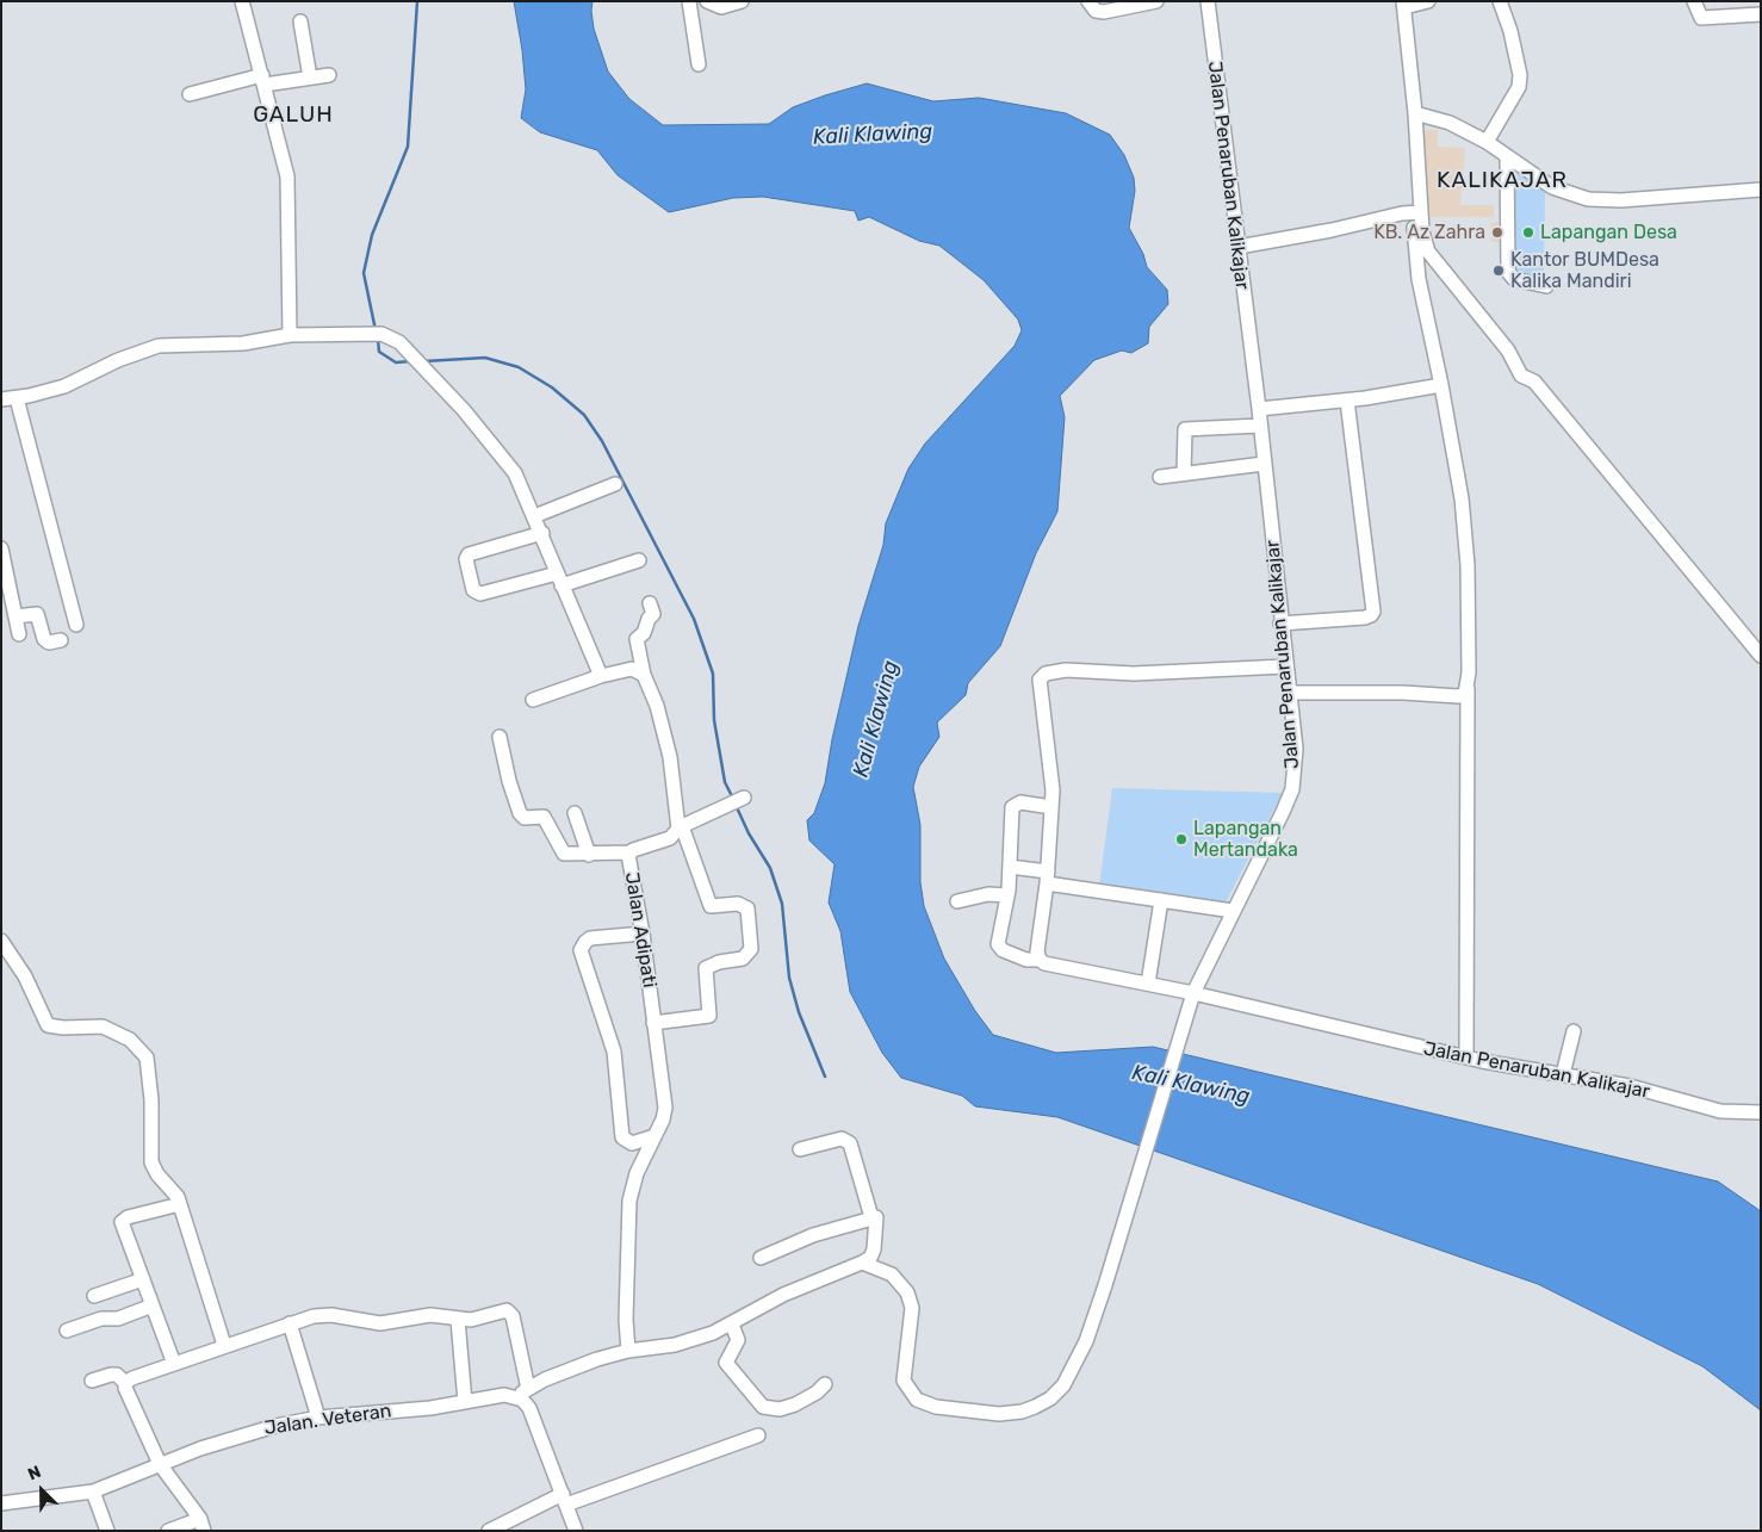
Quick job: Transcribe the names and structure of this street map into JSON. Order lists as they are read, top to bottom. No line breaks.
{"streets":{"street":["Jalan Penaruban Kalikajar","Jalan Adipati","Jalan. Veteran"]},"districts":["GALUH","KALIKAJAR"],"water":["Kali Klawing"],"places":["KB. Az Zahra","Lapangan Desa","Kantor BUMDesa Kalika Mandiri","Lapangan Mertandaka"],"north":"top left"}
